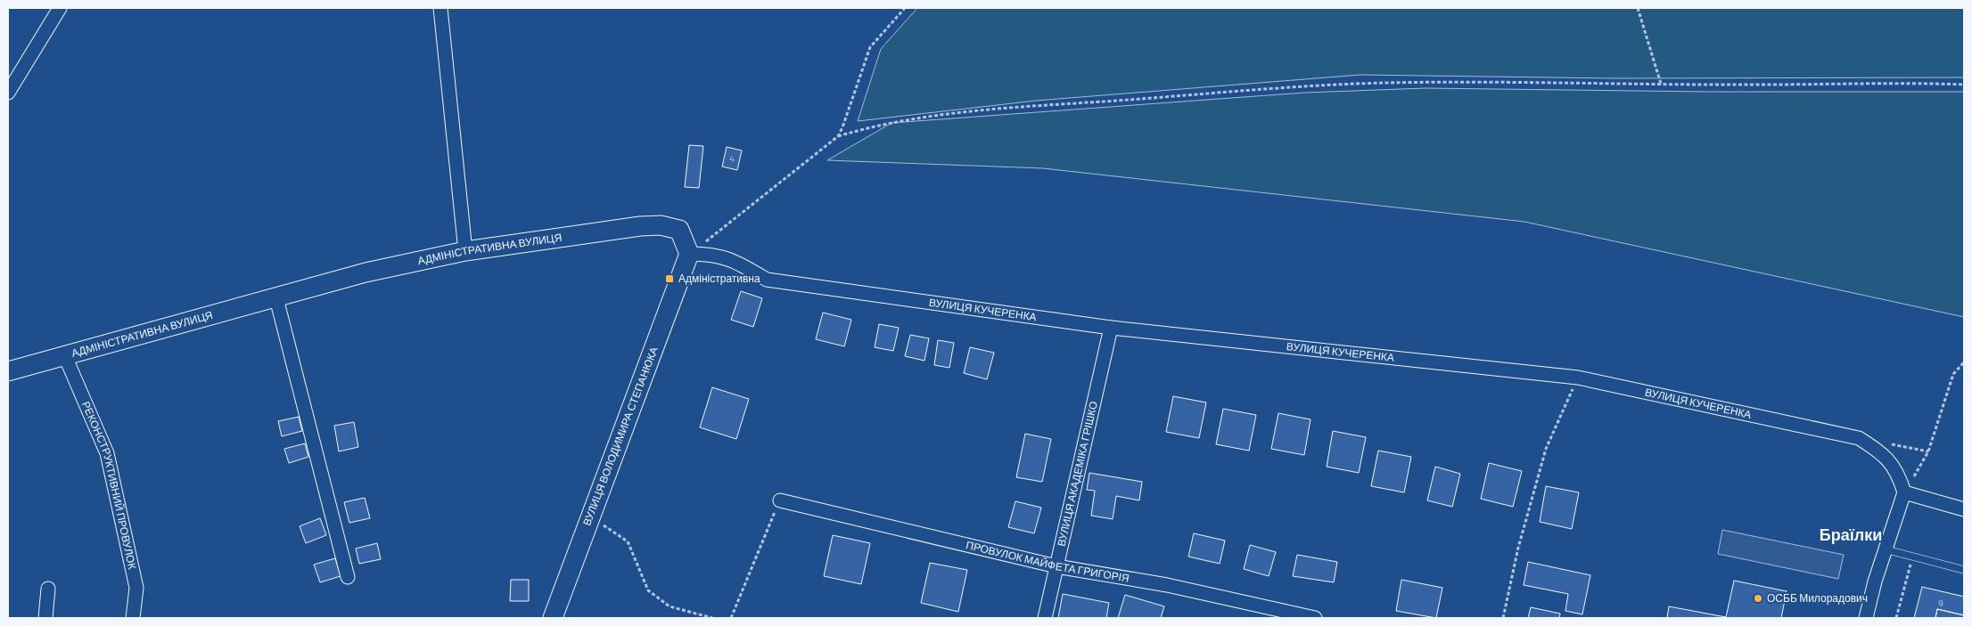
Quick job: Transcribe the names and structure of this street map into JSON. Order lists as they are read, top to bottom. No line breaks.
{"streets":{"street":["АДМІНІСТРАТИВНА ВУЛИЦЯ","ВУЛИЦЯ КУЧЕРЕНКА","ВУЛИЦЯ ВОЛОДИМИРА СТЕПАНЮКА","ВУЛИЦЯ АКАДЕМІКА ГРІШКО","РЕКОНСТРУКТИВНИЙ ПРОВУЛОК","ПРОВУЛОК МАЙФЕТА ГРИГОРІЯ"]},"crossings":[["АДМІНІСТРАТИВНА ВУЛИЦЯ","ВУЛИЦЯ КУЧЕРЕНКА"],["АДМІНІСТРАТИВНА ВУЛИЦЯ","ВУЛИЦЯ ВОЛОДИМИРА СТЕПАНЮКА"],["АДМІНІСТРАТИВНА ВУЛИЦЯ","РЕКОНСТРУКТИВНИЙ ПРОВУЛОК"],["ВУЛИЦЯ КУЧЕРЕНКА","ВУЛИЦЯ ВОЛОДИМИРА СТЕПАНЮКА"],["ВУЛИЦЯ КУЧЕРЕНКА","ВУЛИЦЯ АКАДЕМІКА ГРІШКО"],["ВУЛИЦЯ АКАДЕМІКА ГРІШКО","ПРОВУЛОК МАЙФЕТА ГРИГОРІЯ"]],"districts":["Браїлки"],"places":{"transit":["Адміністративна"],"other":["ОСББ Милорадович"]},"house_numbers":["4","9"]}
